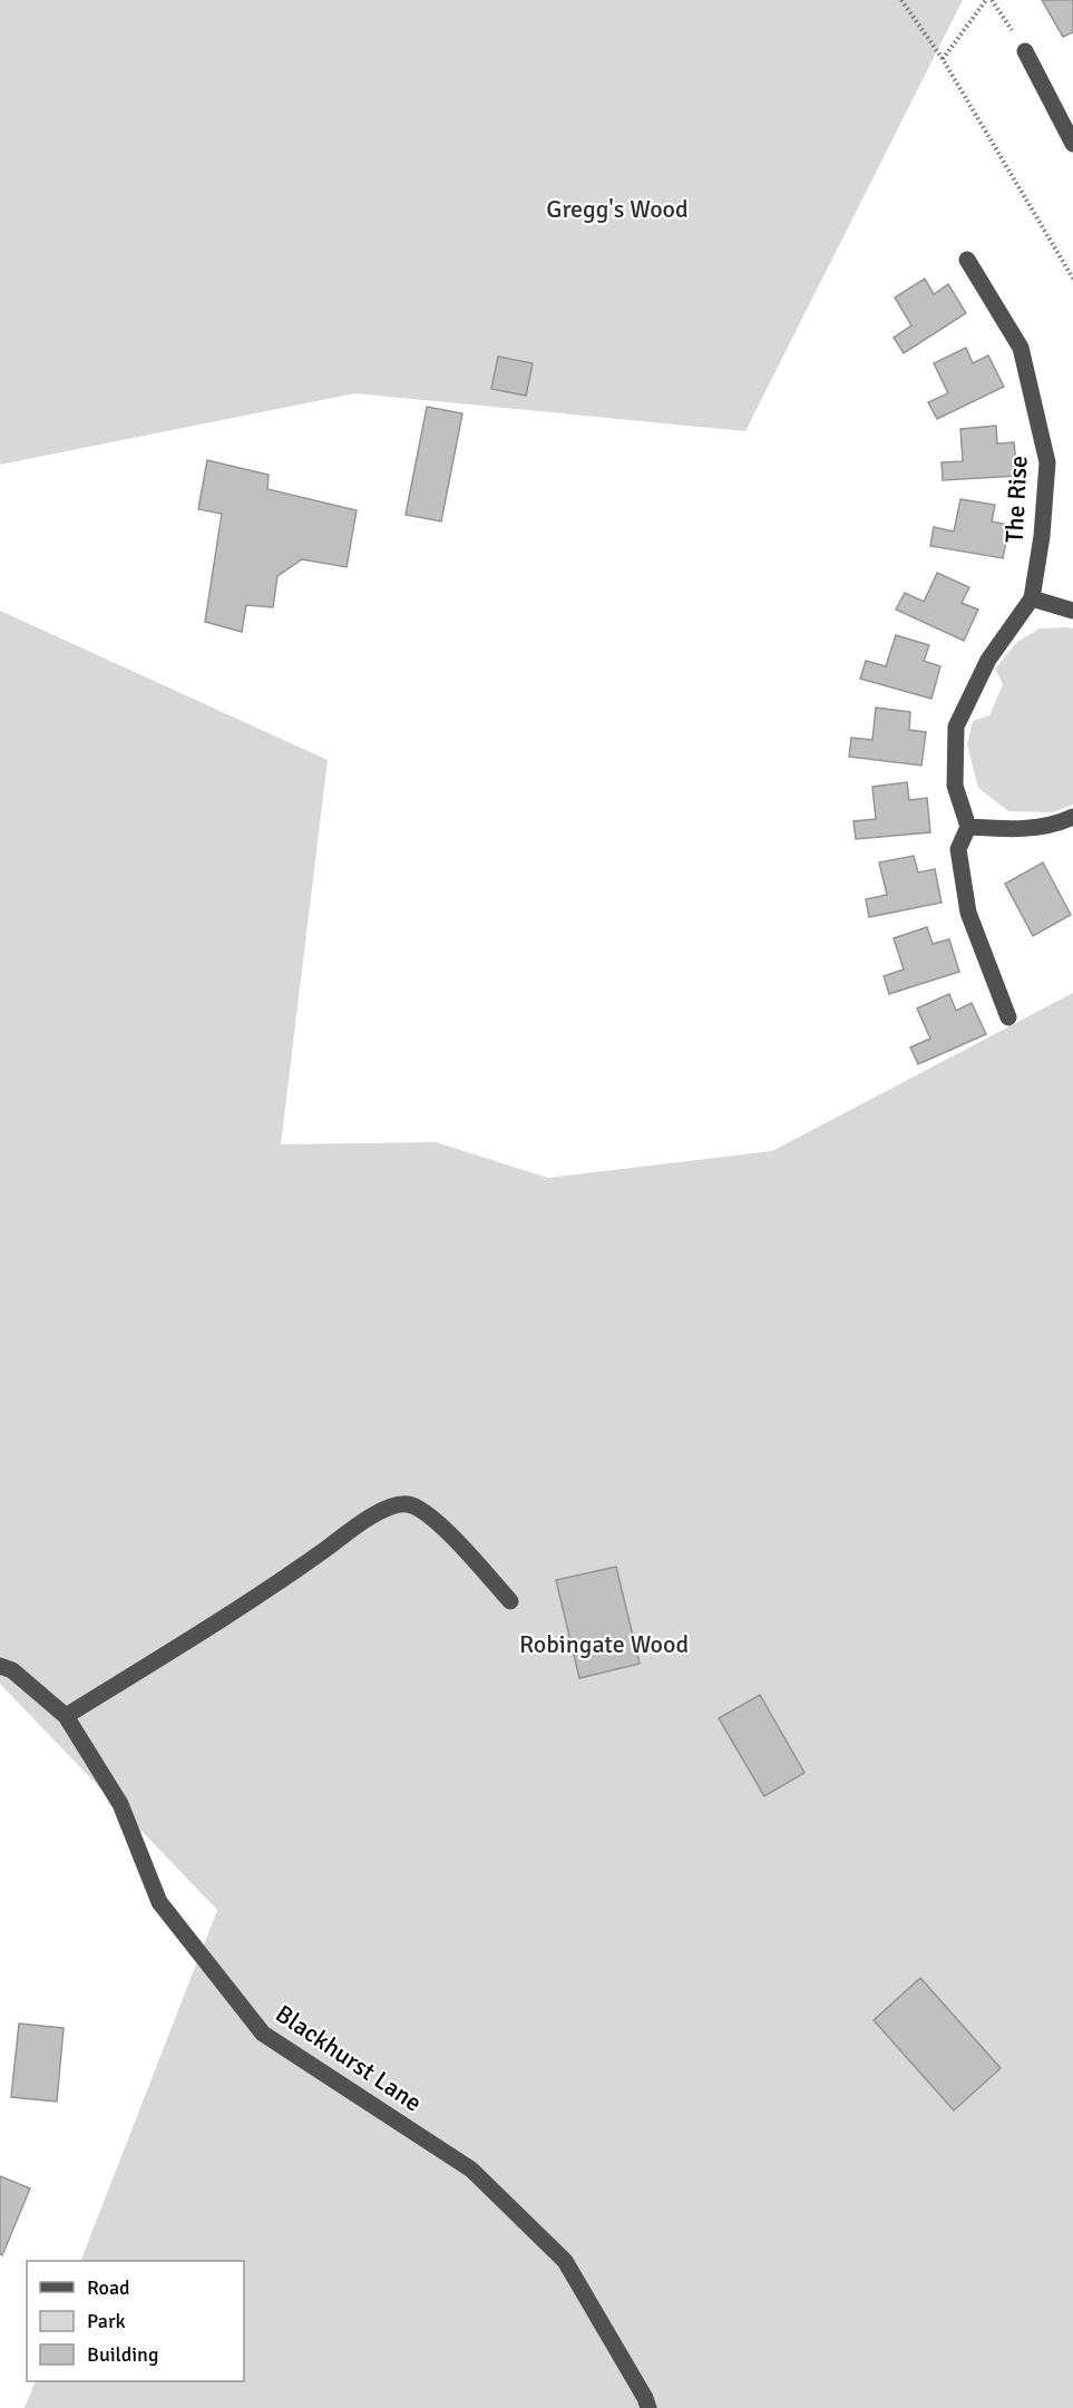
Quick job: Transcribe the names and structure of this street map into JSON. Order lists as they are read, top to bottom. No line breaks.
{"streets":{"street":["The Rise","Blackhurst Lane"]},"parks":["Gregg's Wood","Robingate Wood"],"legend":["Road","Park","Building"]}
